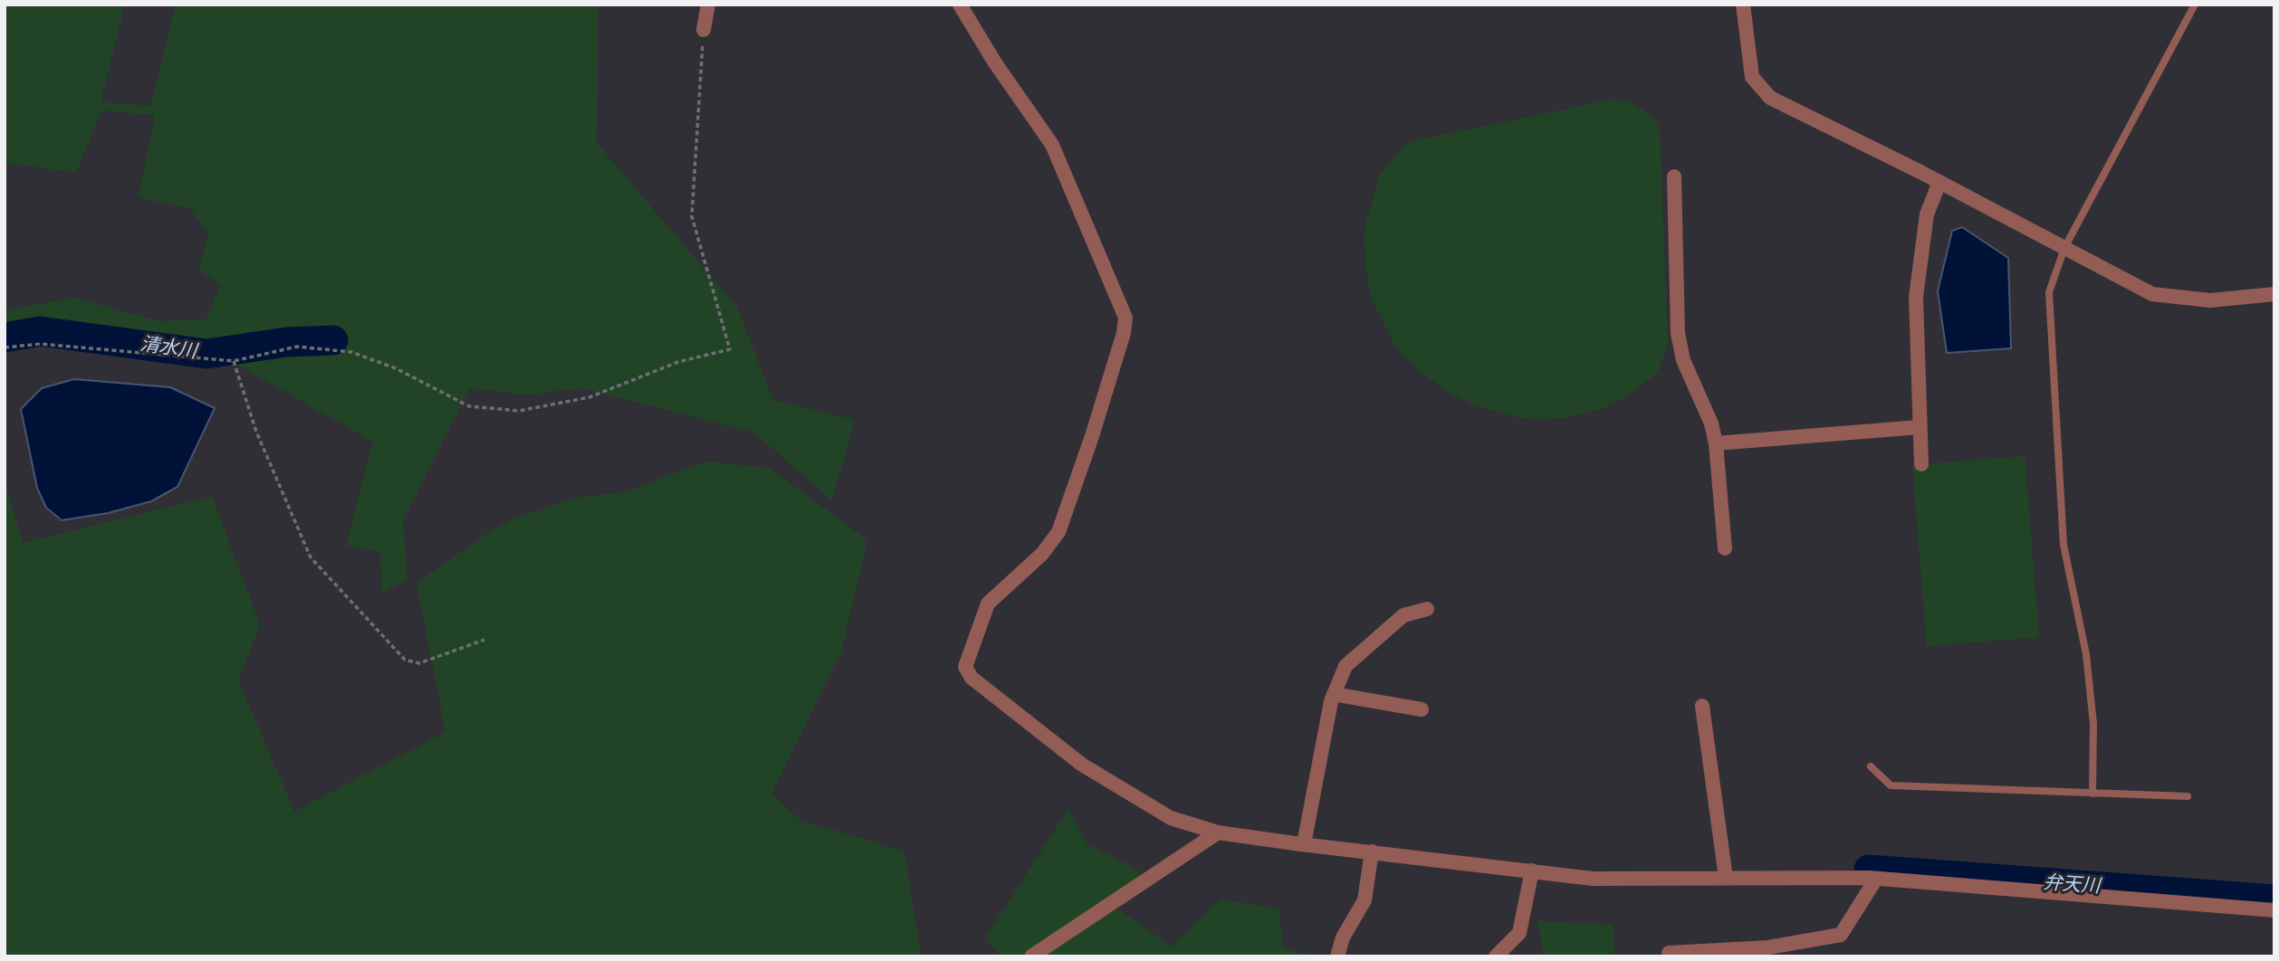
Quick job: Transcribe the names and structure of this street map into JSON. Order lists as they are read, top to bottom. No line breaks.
{"water":["清水川","弁天川"]}
